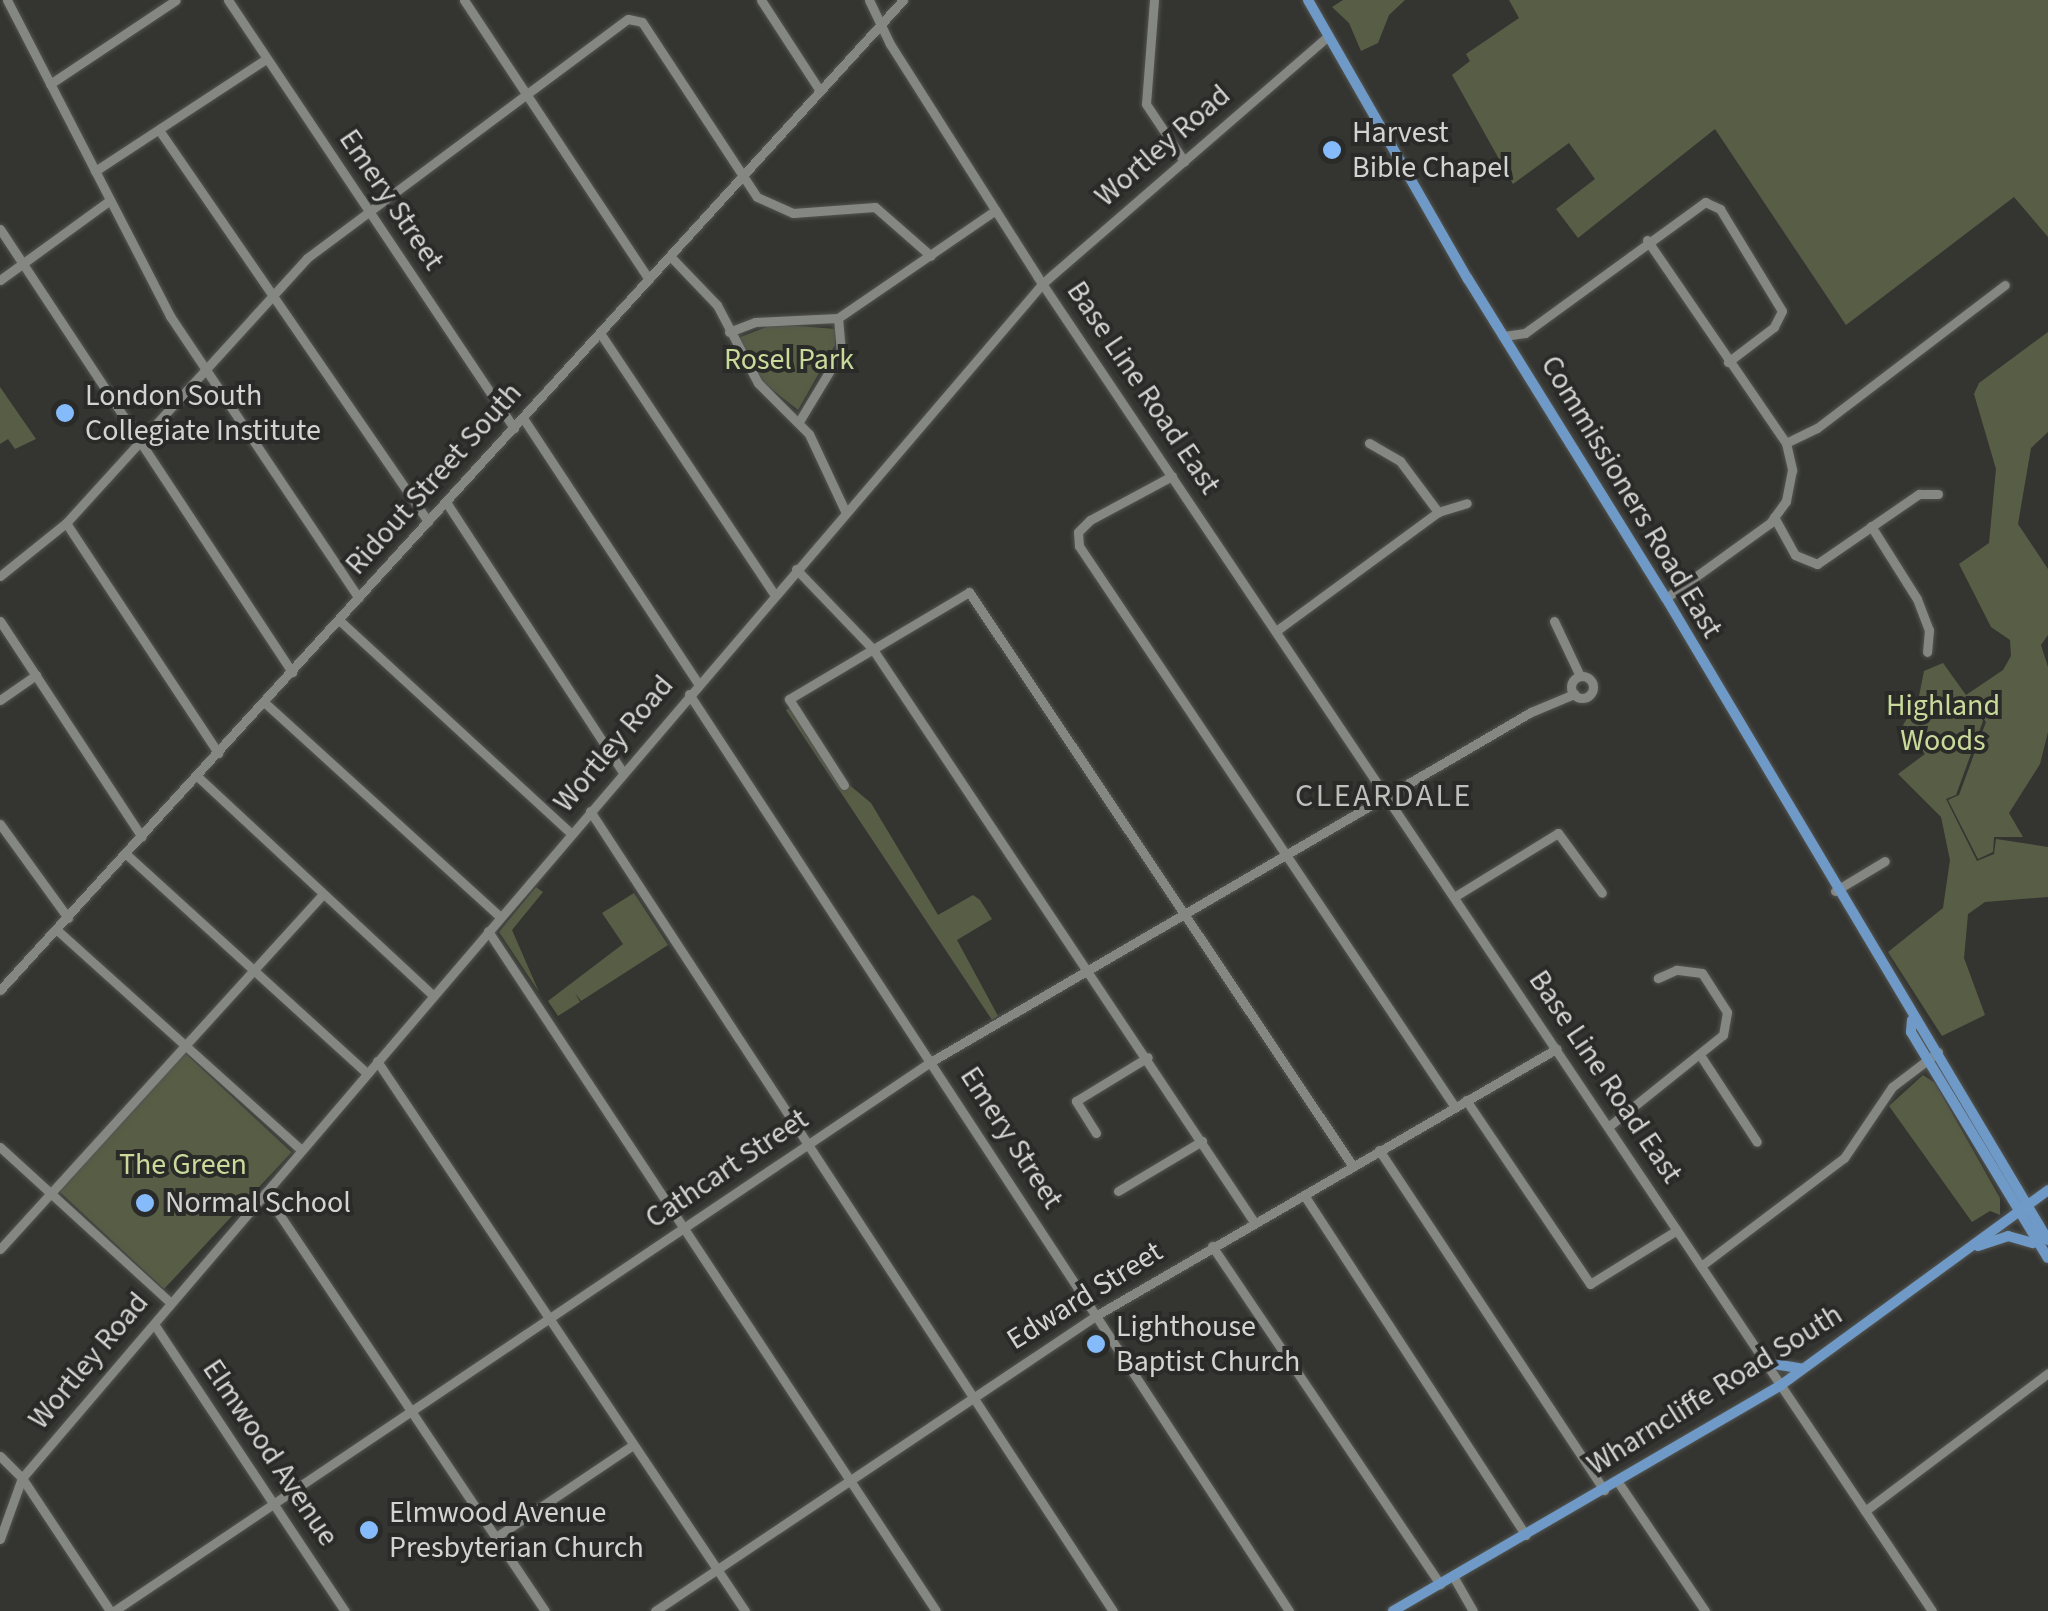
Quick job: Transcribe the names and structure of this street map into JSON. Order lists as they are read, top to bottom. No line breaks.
{"streets":{"main road":["Commissioners Road East","Wharncliffe Road South"],"street":["Wortley Road","Emery Street","Base Line Road East","Ridout Street South","Cathcart Street","Edward Street","Elmwood Avenue"]},"crossings":[["Wortley Road","Emery Street"],["Wortley Road","Base Line Road East"],["Wortley Road","Commissioners Road East"],["Wortley Road","Elmwood Avenue"],["Emery Street","Ridout Street South"],["Emery Street","Cathcart Street"],["Emery Street","Edward Street"],["Base Line Road East","Ridout Street South"],["Base Line Road East","Cathcart Street"],["Base Line Road East","Edward Street"],["Base Line Road East","Wharncliffe Road South"],["Commissioners Road East","Wharncliffe Road South"],["Cathcart Street","Elmwood Avenue"]],"districts":["CLEARDALE"],"parks":["Rosel Park","Highland Woods","The Green"],"places":["Harvest Bible Chapel","London South Collegiate Institute","Normal School","Lighthouse Baptist Church","Elmwood Avenue Presbyterian Church"]}
